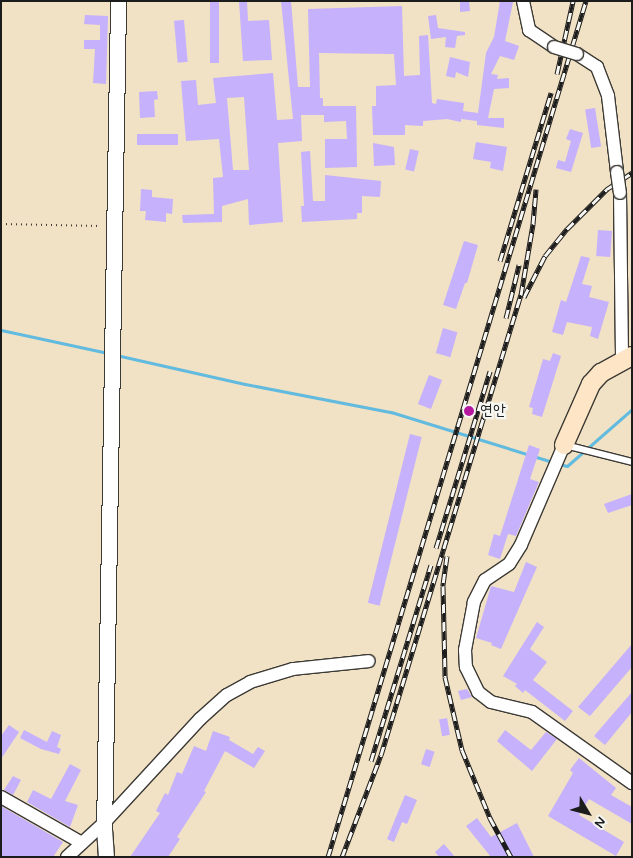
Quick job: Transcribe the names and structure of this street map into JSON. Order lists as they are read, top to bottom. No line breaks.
{"places":["연안"],"north":"bottom right"}
